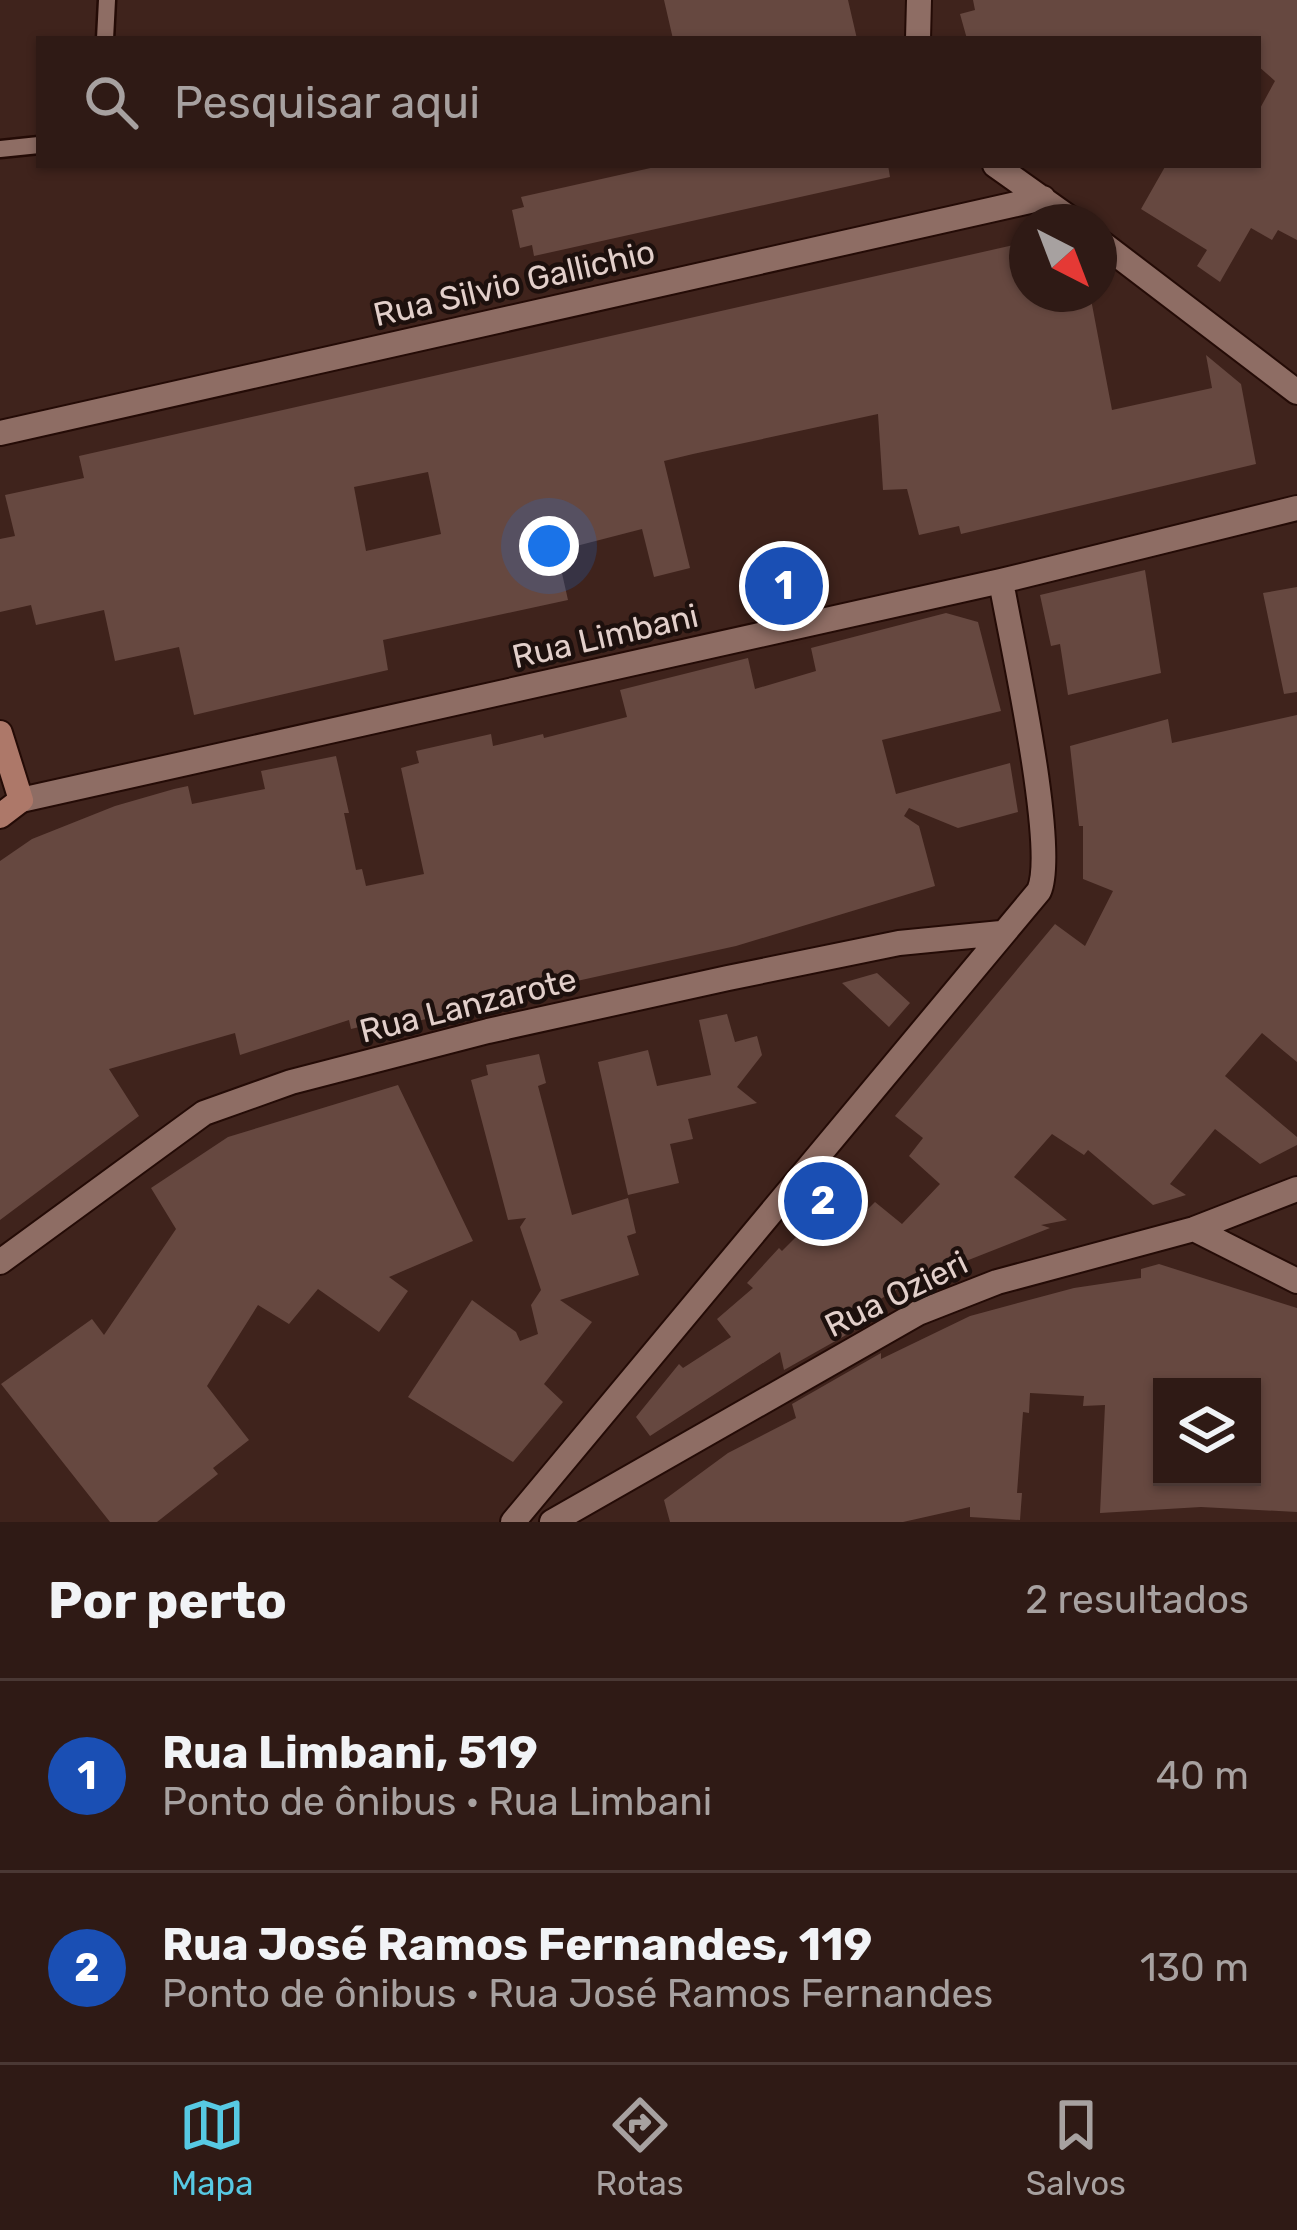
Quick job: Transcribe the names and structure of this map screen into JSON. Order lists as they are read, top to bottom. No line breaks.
{"streets":{"street":["Rua Silvio Gallichio","Rua Limbani","Rua Lanzarote","Rua Ozieri"]},"north":"bottom right","page":{"search":"Pesquisar aqui","pins":["1","2"],"heading":["Por perto","2 resultados"],"list":[{"mark":"1","name":"Rua Limbani, 519","note":"Ponto de ônibus · Rua Limbani","value":"40 m"},{"mark":"2","name":"Rua José Ramos Fernandes, 119","note":"Ponto de ônibus · Rua José Ramos Fernandes","value":"130 m"}],"nav":["Mapa","Rotas","Salvos"]}}
